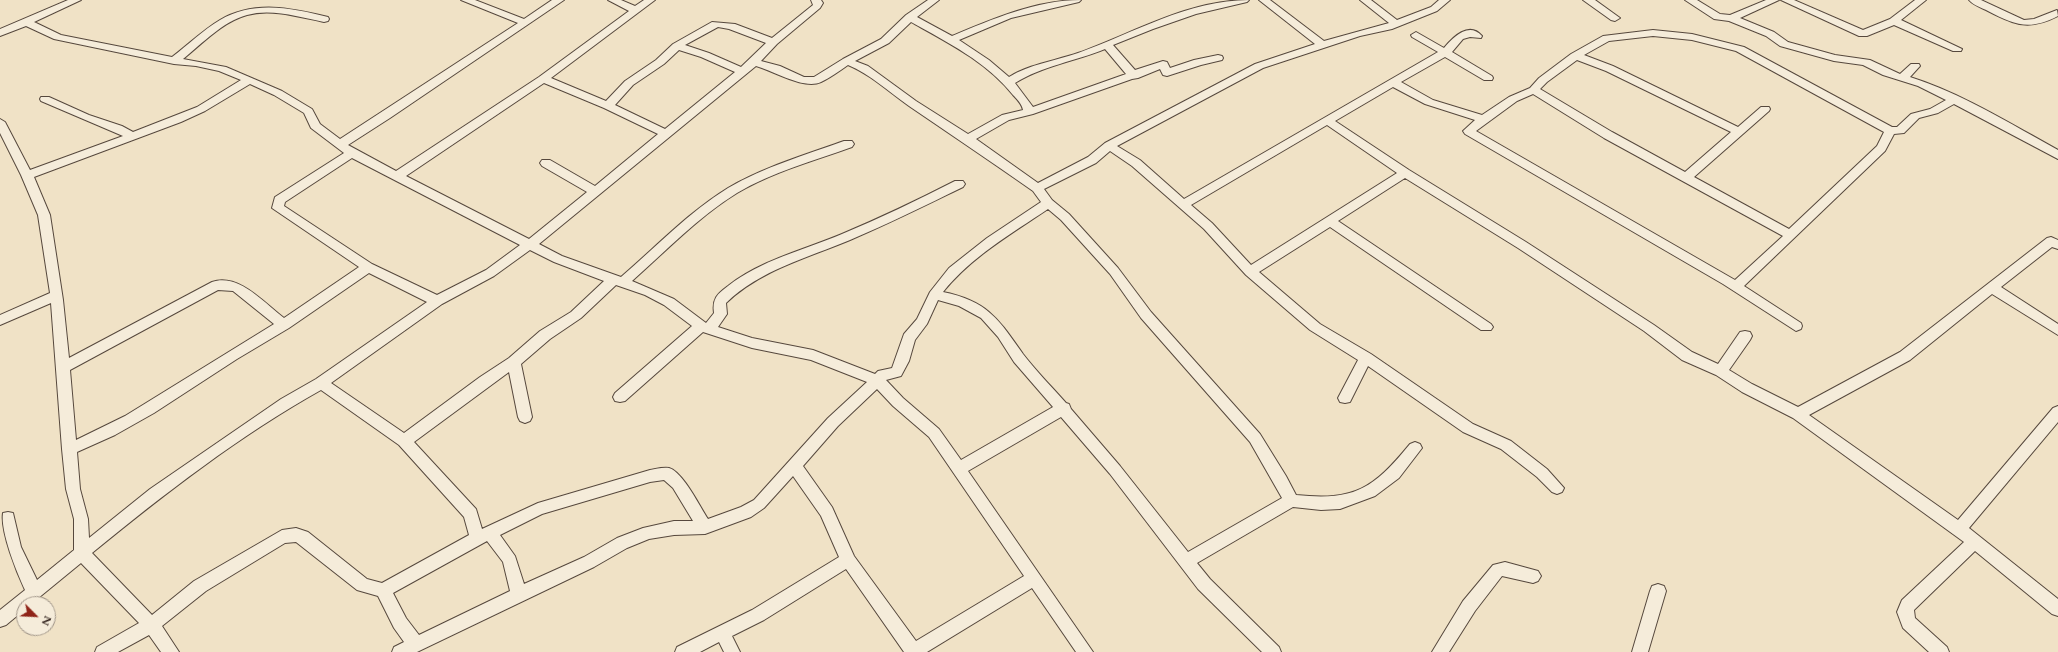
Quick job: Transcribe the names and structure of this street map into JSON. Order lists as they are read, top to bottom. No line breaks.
{"north":"bottom right"}
